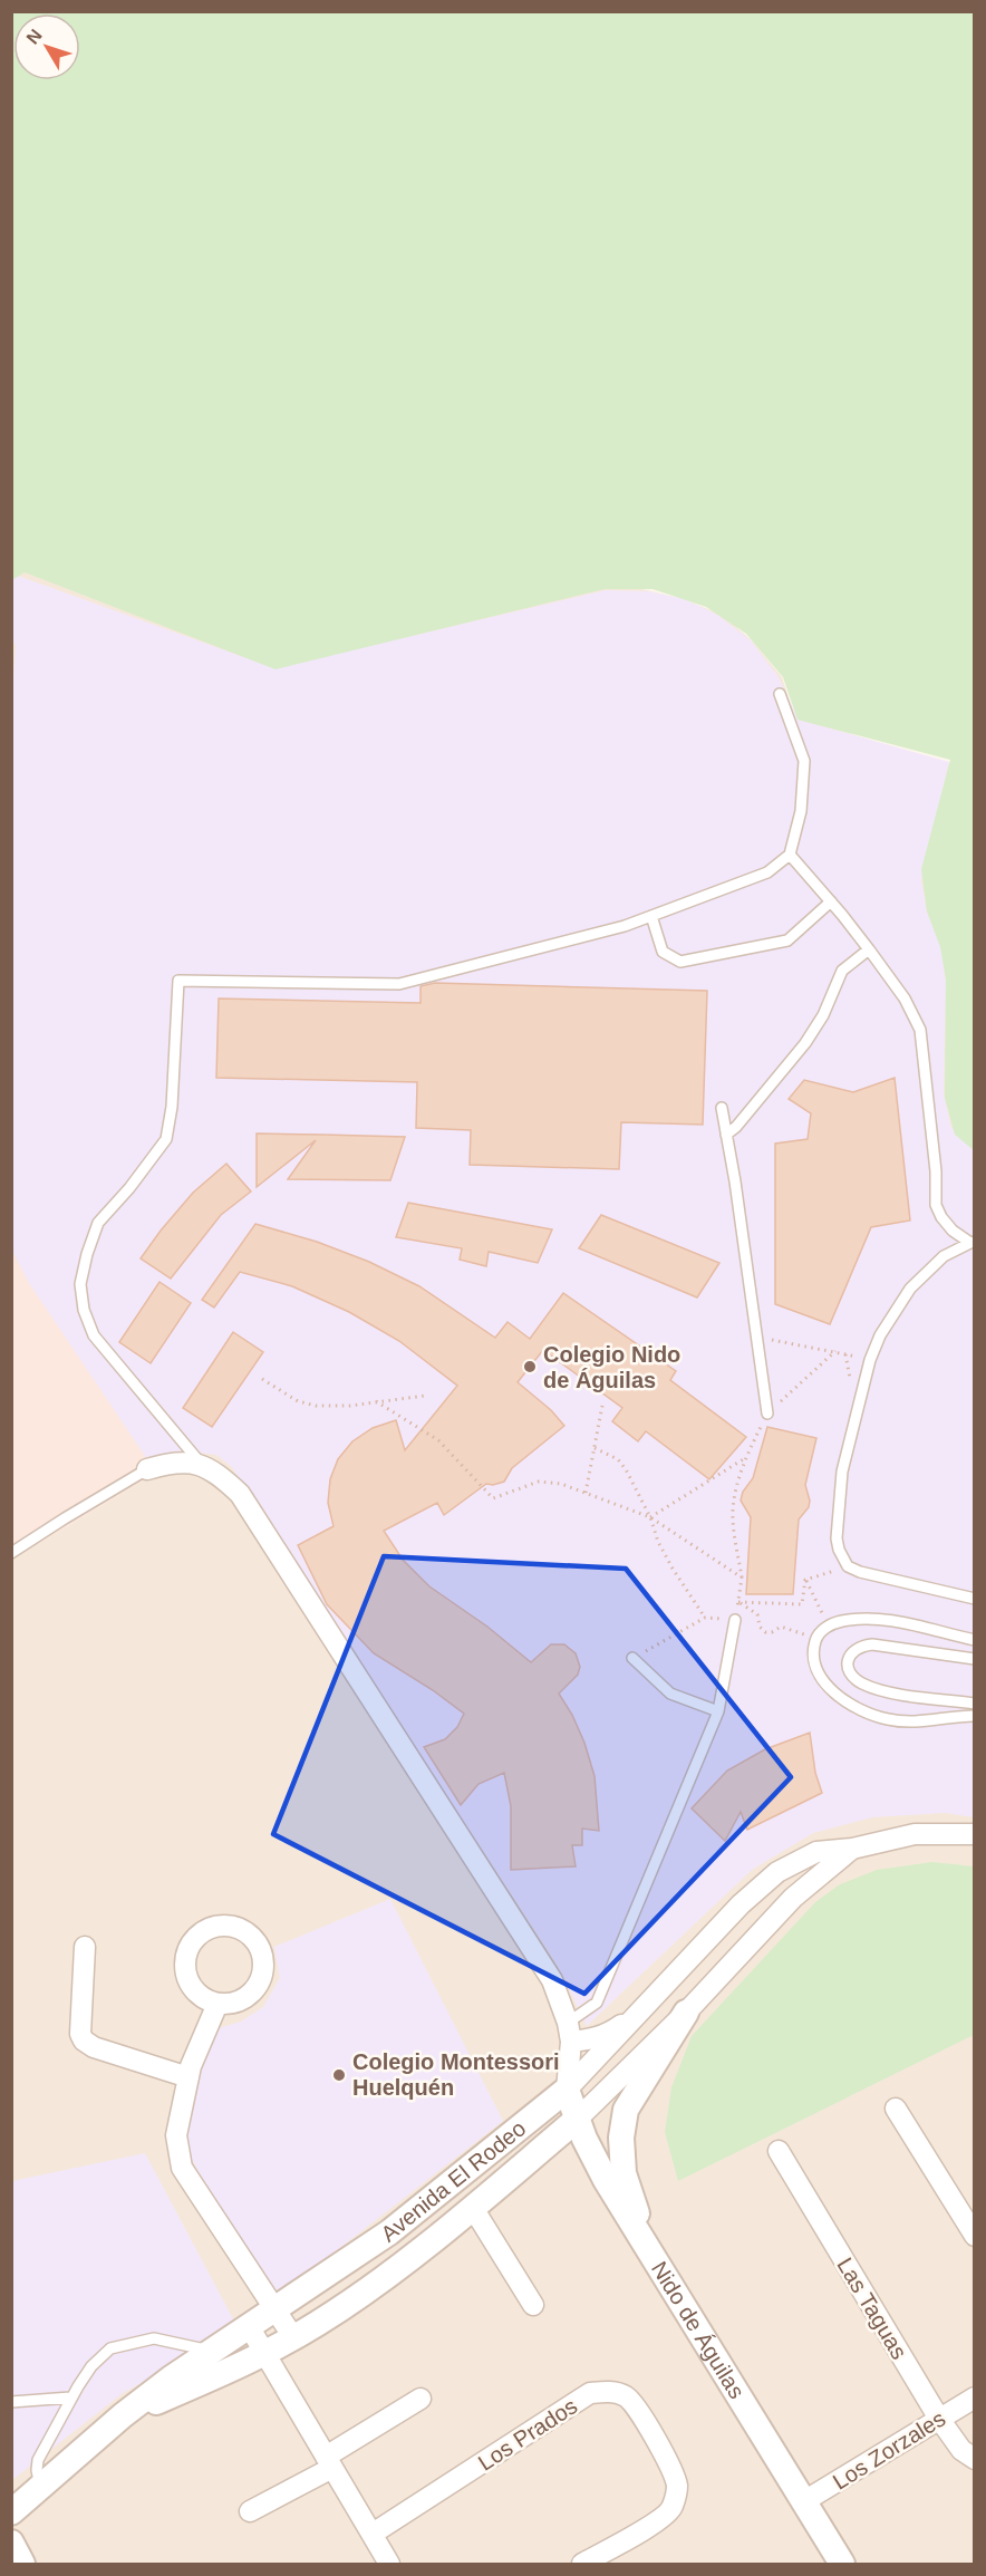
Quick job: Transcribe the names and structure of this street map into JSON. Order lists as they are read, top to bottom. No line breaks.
{"streets":{"street":["Avenida El Rodeo","Las Taguas","Nido de Águilas","Los Prados","Los Zorzales"]},"crossings":[["Avenida El Rodeo","Nido de Águilas"],["Las Taguas","Los Zorzales"],["Nido de Águilas","Los Zorzales"]],"places":["Colegio Nido de Águilas","Colegio Montessori Huelquén"],"north":"top left"}
